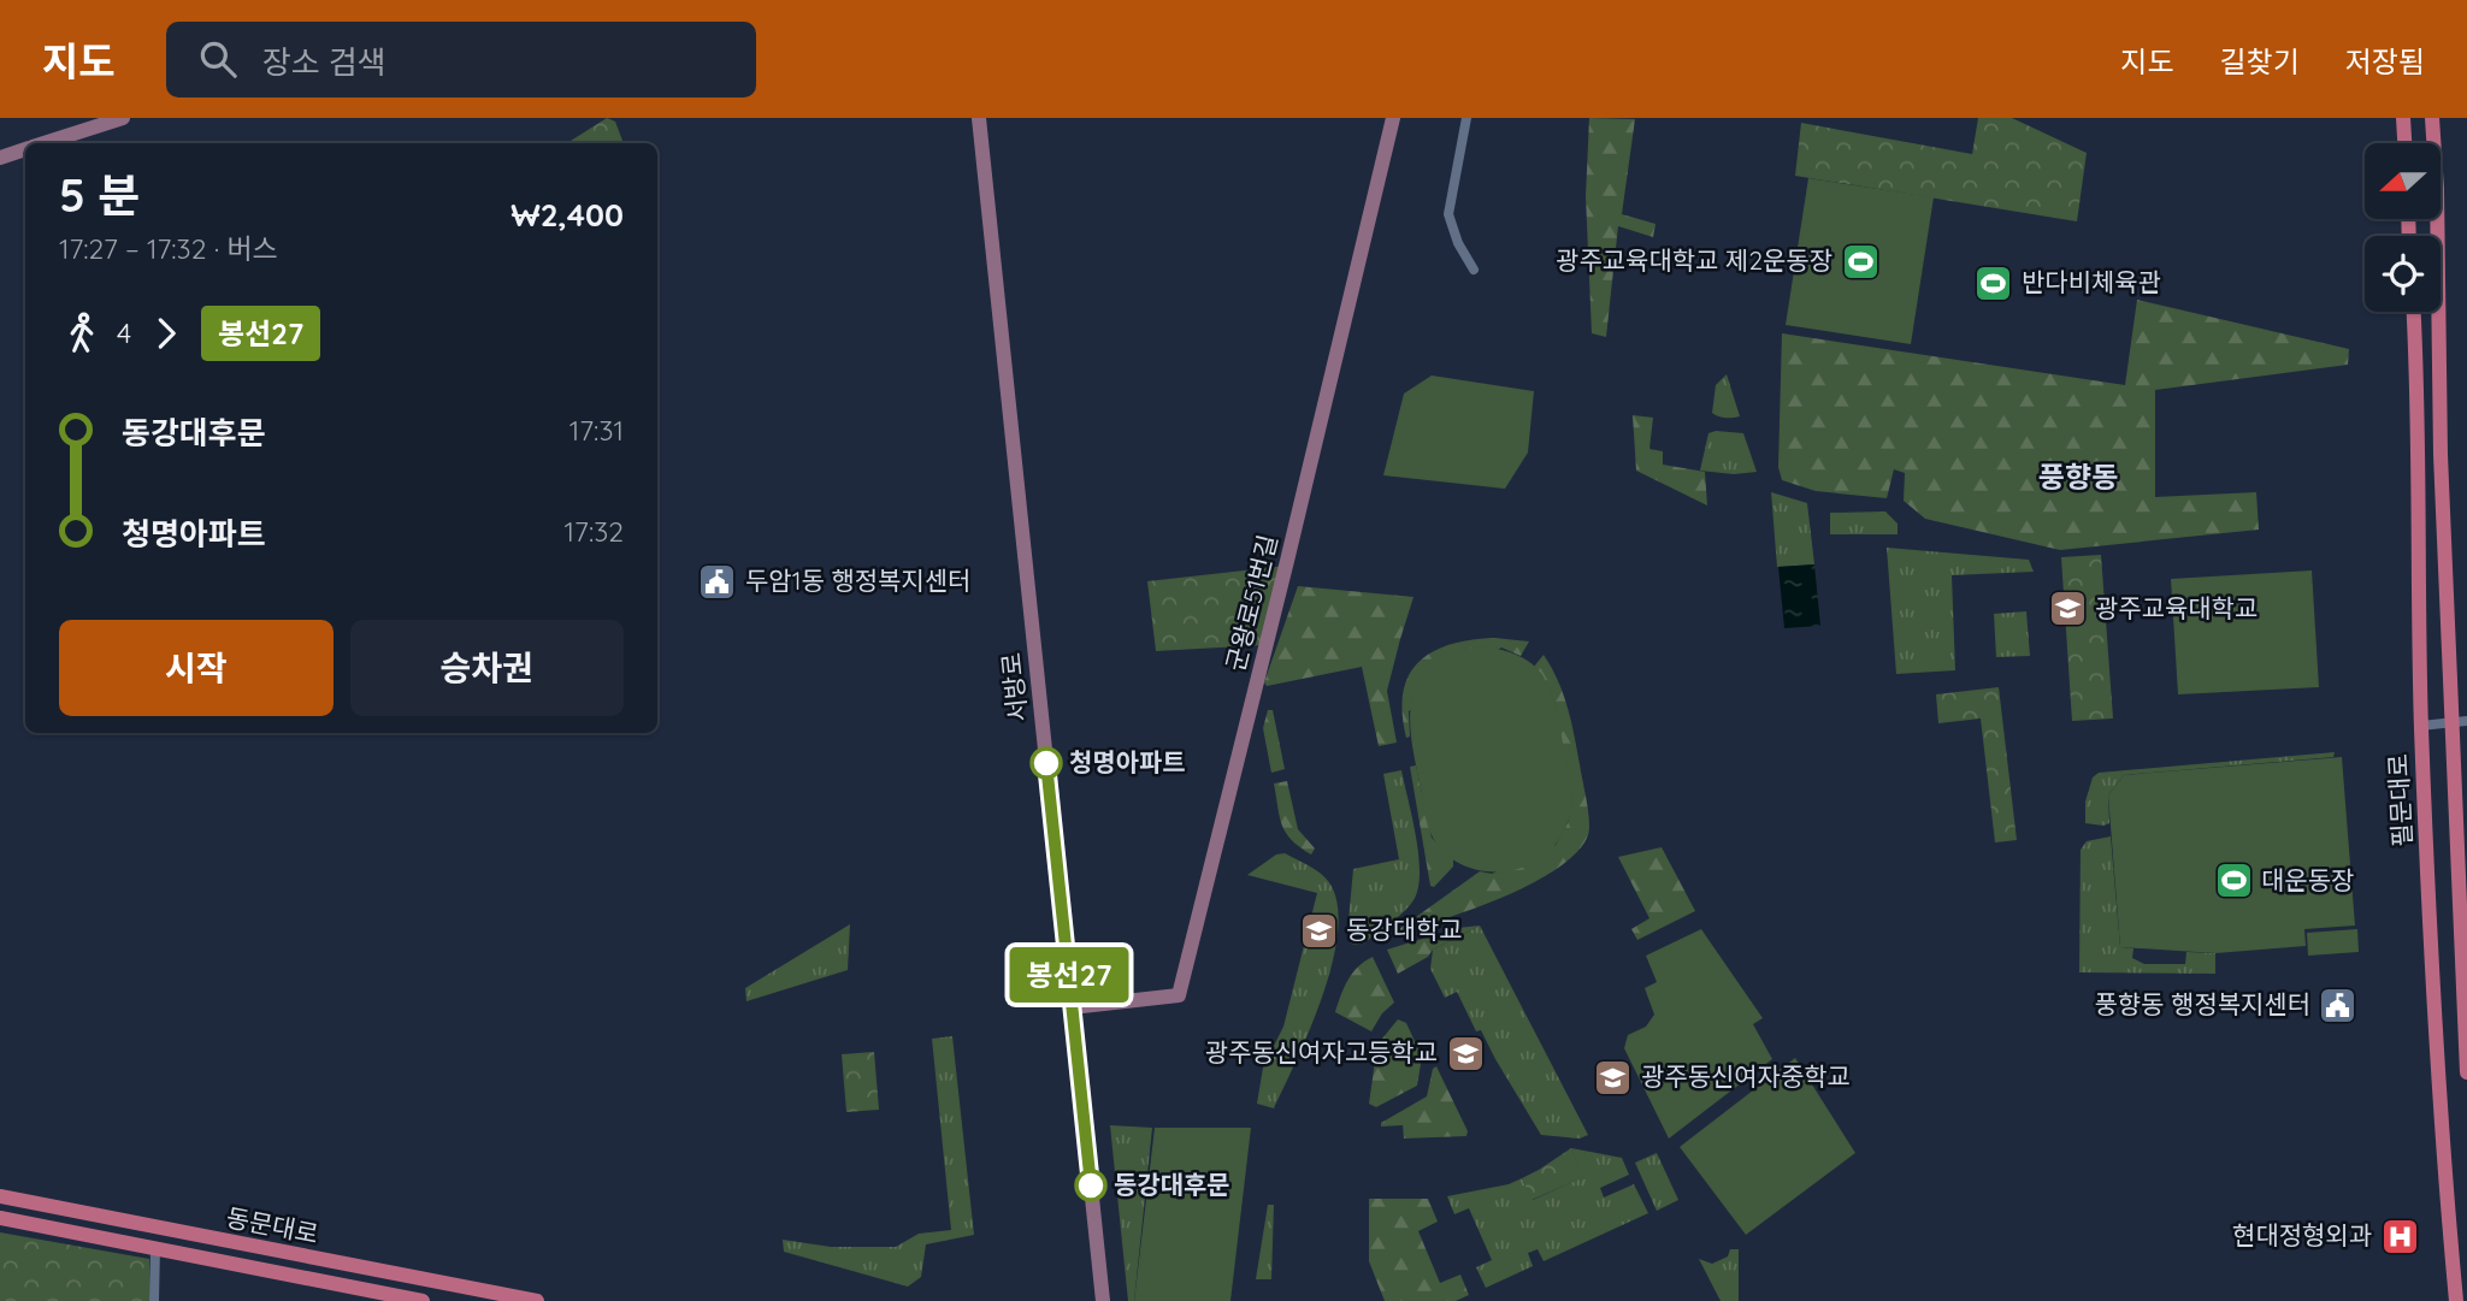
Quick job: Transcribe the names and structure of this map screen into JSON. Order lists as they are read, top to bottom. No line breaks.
{"streets":{"main road":["군왕로51번길","서방로","필문대로","동문대로"]},"crossings":[["군왕로51번길","서방로"]],"districts":["풍향동"],"places":{"sports":["광주교육대학교 제2운동장","반다비체육관","대운동장"],"public building":["두암1동 행정복지센터","풍향동 행정복지센터"],"school or university":["광주교육대학교","동강대학교","광주동신여자고등학교","광주동신여자중학교"],"other":["청명아파트","동강대후문"],"hospital":["현대정형외과"]},"lines":["bus line 봉선27"],"north":"left","page":{"header":"지도","search":"장소 검색","nav":["지도","길찾기","저장됨"],"on_map":"봉선27","heading":["5 분","17:27 – 17:32 · 버스","₩2,400"],"legs":["4","봉선27"],"list":[{"name":"동강대후문","value":"17:31"},{"name":"청명아파트","value":"17:32"}],"buttons":["시작","승차권"]}}
